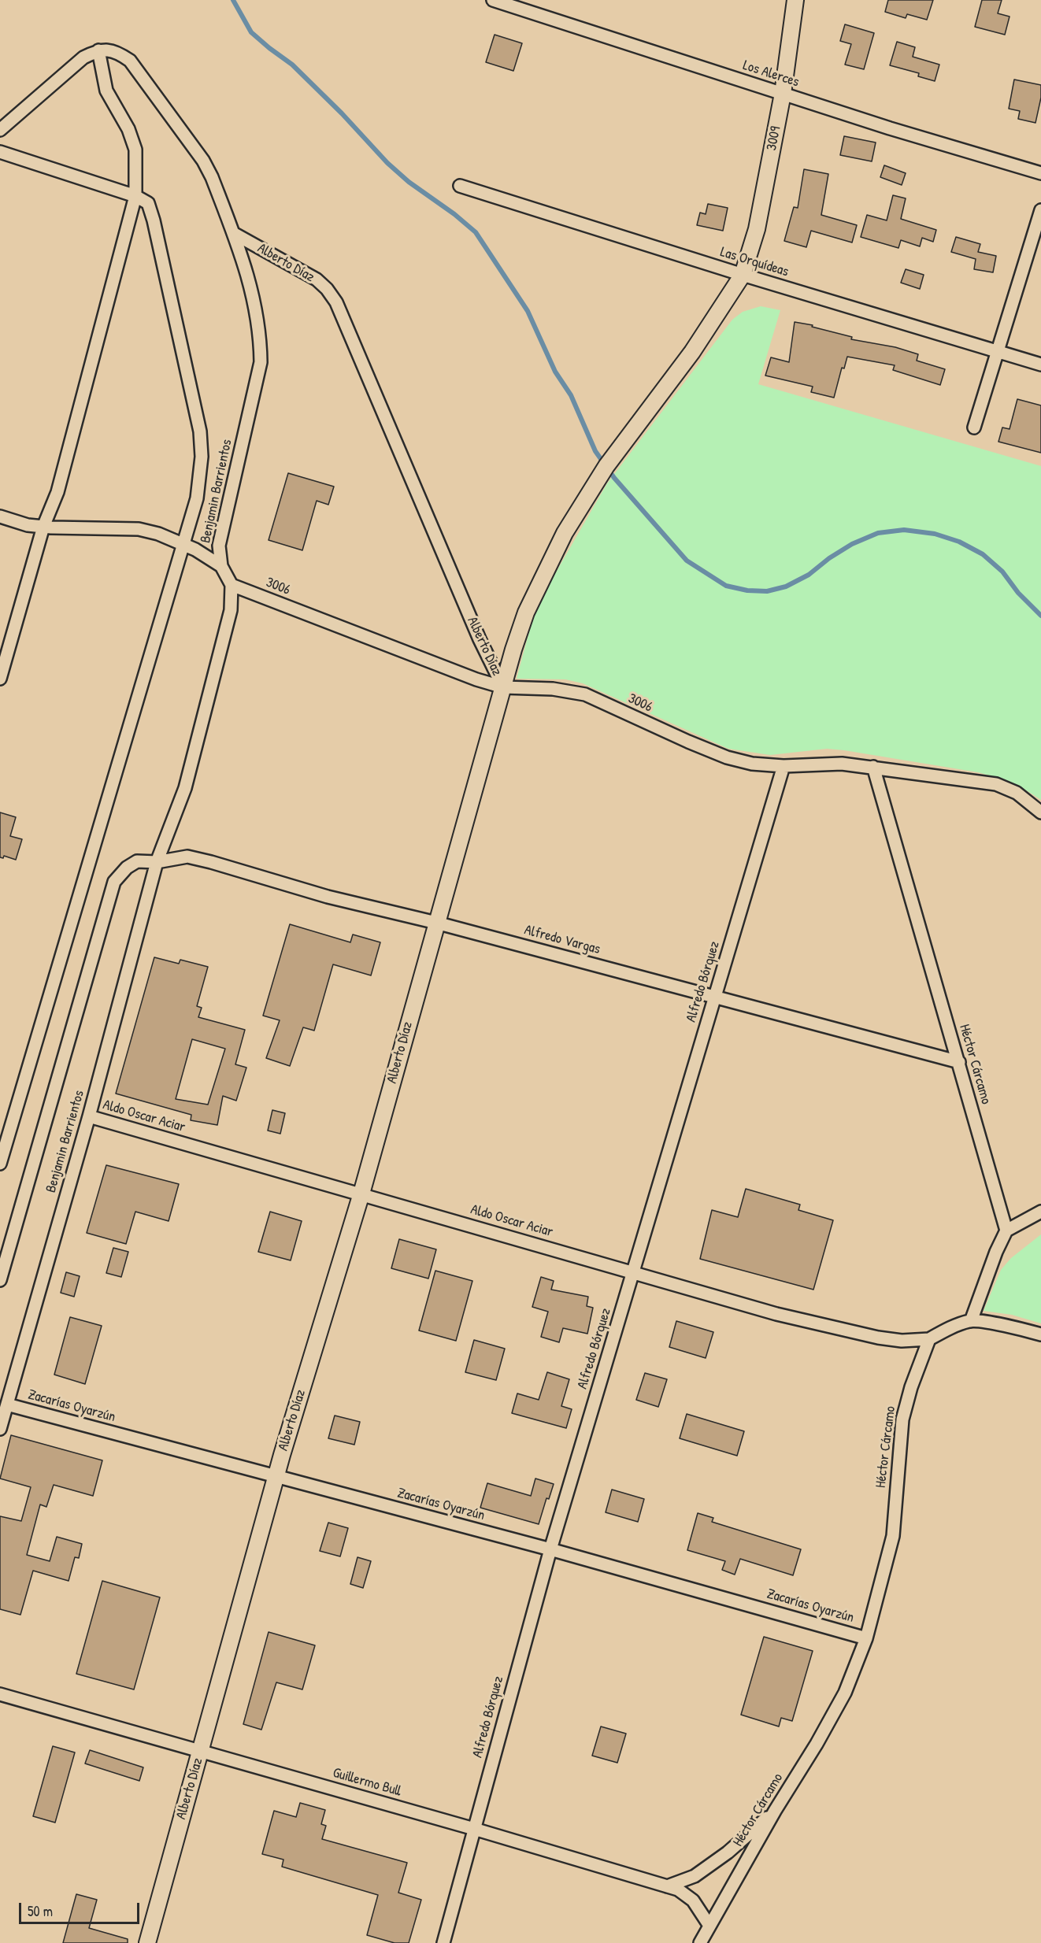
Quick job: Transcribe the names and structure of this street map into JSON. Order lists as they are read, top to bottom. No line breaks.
{"streets":{"street":["Los Alerces","3009","Las Orquídeas","Alberto Díaz","Benjamin Barrientos","3006","Alfredo Vargas","Alfredo Bórquez","Héctor Cárcamo","Aldo Oscar Aciar","Zacarías Oyarzún","Guillermo Bull"]},"crossings":[["Los Alerces","3009"],["3009","Las Orquídeas"],["3009","Alberto Díaz"],["3009","3006"],["Alberto Díaz","Benjamin Barrientos"],["Alberto Díaz","3006"],["Alberto Díaz","Alfredo Vargas"],["Alberto Díaz","Aldo Oscar Aciar"],["Alberto Díaz","Zacarías Oyarzún"],["Alberto Díaz","Guillermo Bull"],["Benjamin Barrientos","3006"],["Benjamin Barrientos","Alfredo Vargas"],["Benjamin Barrientos","Aldo Oscar Aciar"],["Benjamin Barrientos","Zacarías Oyarzún"],["3006","Alfredo Bórquez"],["3006","Héctor Cárcamo"],["Alfredo Vargas","Alfredo Bórquez"],["Alfredo Vargas","Héctor Cárcamo"],["Alfredo Bórquez","Aldo Oscar Aciar"],["Alfredo Bórquez","Zacarías Oyarzún"],["Alfredo Bórquez","Guillermo Bull"],["Héctor Cárcamo","Aldo Oscar Aciar"],["Héctor Cárcamo","Zacarías Oyarzún"],["Héctor Cárcamo","Guillermo Bull"]],"scale_bar":"50 m"}
